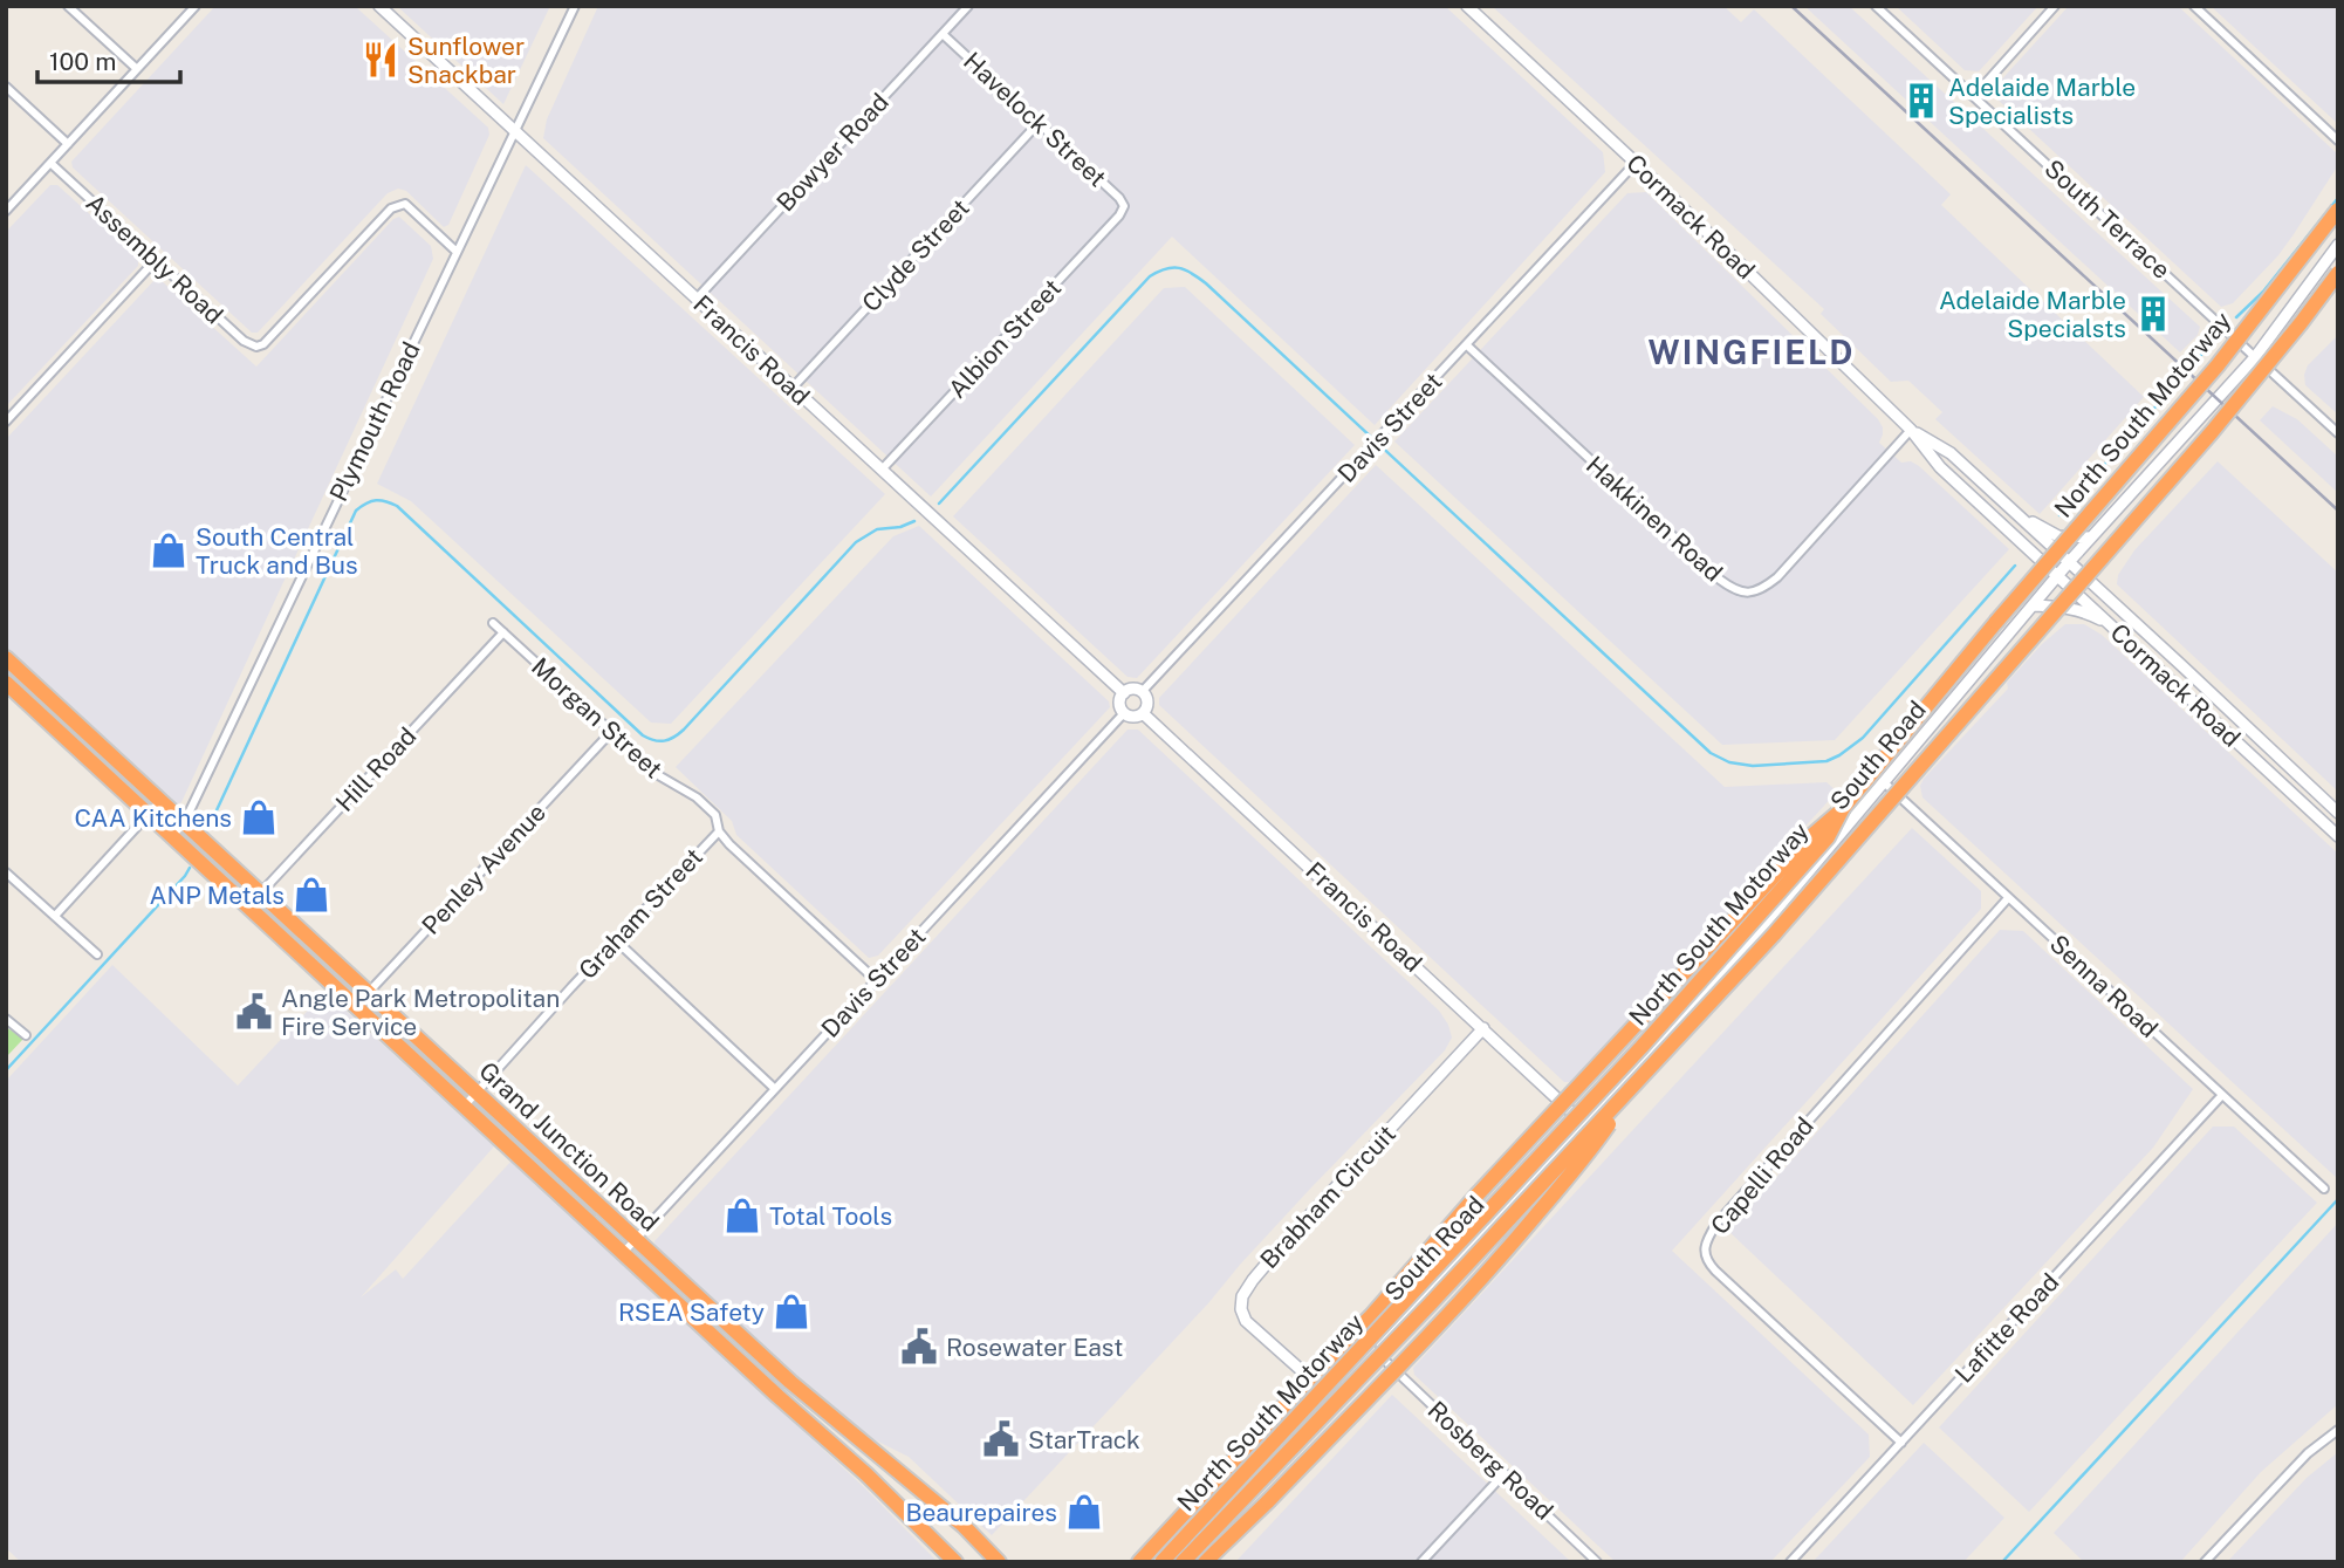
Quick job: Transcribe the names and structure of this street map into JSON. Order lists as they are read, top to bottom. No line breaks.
{"streets":{"highway":["North South Motorway","Grand Junction Road"],"street":["Havelock Street","Bowyer Road","Cormack Road","South Terrace","Clyde Street","Assembly Road","Albion Street","Francis Road","Plymouth Road","Davis Street","Hakkinen Road","Morgan Street","South Road","Hill Road","Penley Avenue","Graham Street","Senna Road","Capelli Road","Brabham Circuit","Lafitte Road","Rosberg Road"]},"crossings":[["Havelock Street","Bowyer Road"],["Havelock Street","Clyde Street"],["Havelock Street","Albion Street"],["Bowyer Road","Francis Road"],["Cormack Road","Davis Street"],["Cormack Road","Hakkinen Road"],["Cormack Road","South Road"],["South Terrace","South Road"],["Clyde Street","Francis Road"],["Assembly Road","Plymouth Road"],["Albion Street","Francis Road"],["Francis Road","Plymouth Road"],["Francis Road","Davis Street"],["Francis Road","South Road"],["Francis Road","Brabham Circuit"],["Plymouth Road","Grand Junction Road"],["Davis Street","Hakkinen Road"],["Davis Street","Morgan Street"],["Davis Street","Grand Junction Road"],["Morgan Street","Hill Road"],["Morgan Street","Penley Avenue"],["Morgan Street","Graham Street"],["South Road","Senna Road"],["South Road","Rosberg Road"],["Hill Road","Grand Junction Road"],["Penley Avenue","Grand Junction Road"],["Graham Street","Grand Junction Road"],["Senna Road","Capelli Road"],["Senna Road","Lafitte Road"],["Capelli Road","Lafitte Road"]],"districts":["WINGFIELD"],"places":{"restaurant":["Sunflower Snackbar"],"building":["Adelaide Marble Specialists","Adelaide Marble Specialsts"],"shop":["South Central Truck and Bus","CAA Kitchens","ANP Metals","Total Tools","RSEA Safety","Beaurepaires"],"public building":["Angle Park Metropolitan Fire Service","Rosewater East","StarTrack"]},"scale_bar":"100 m"}
